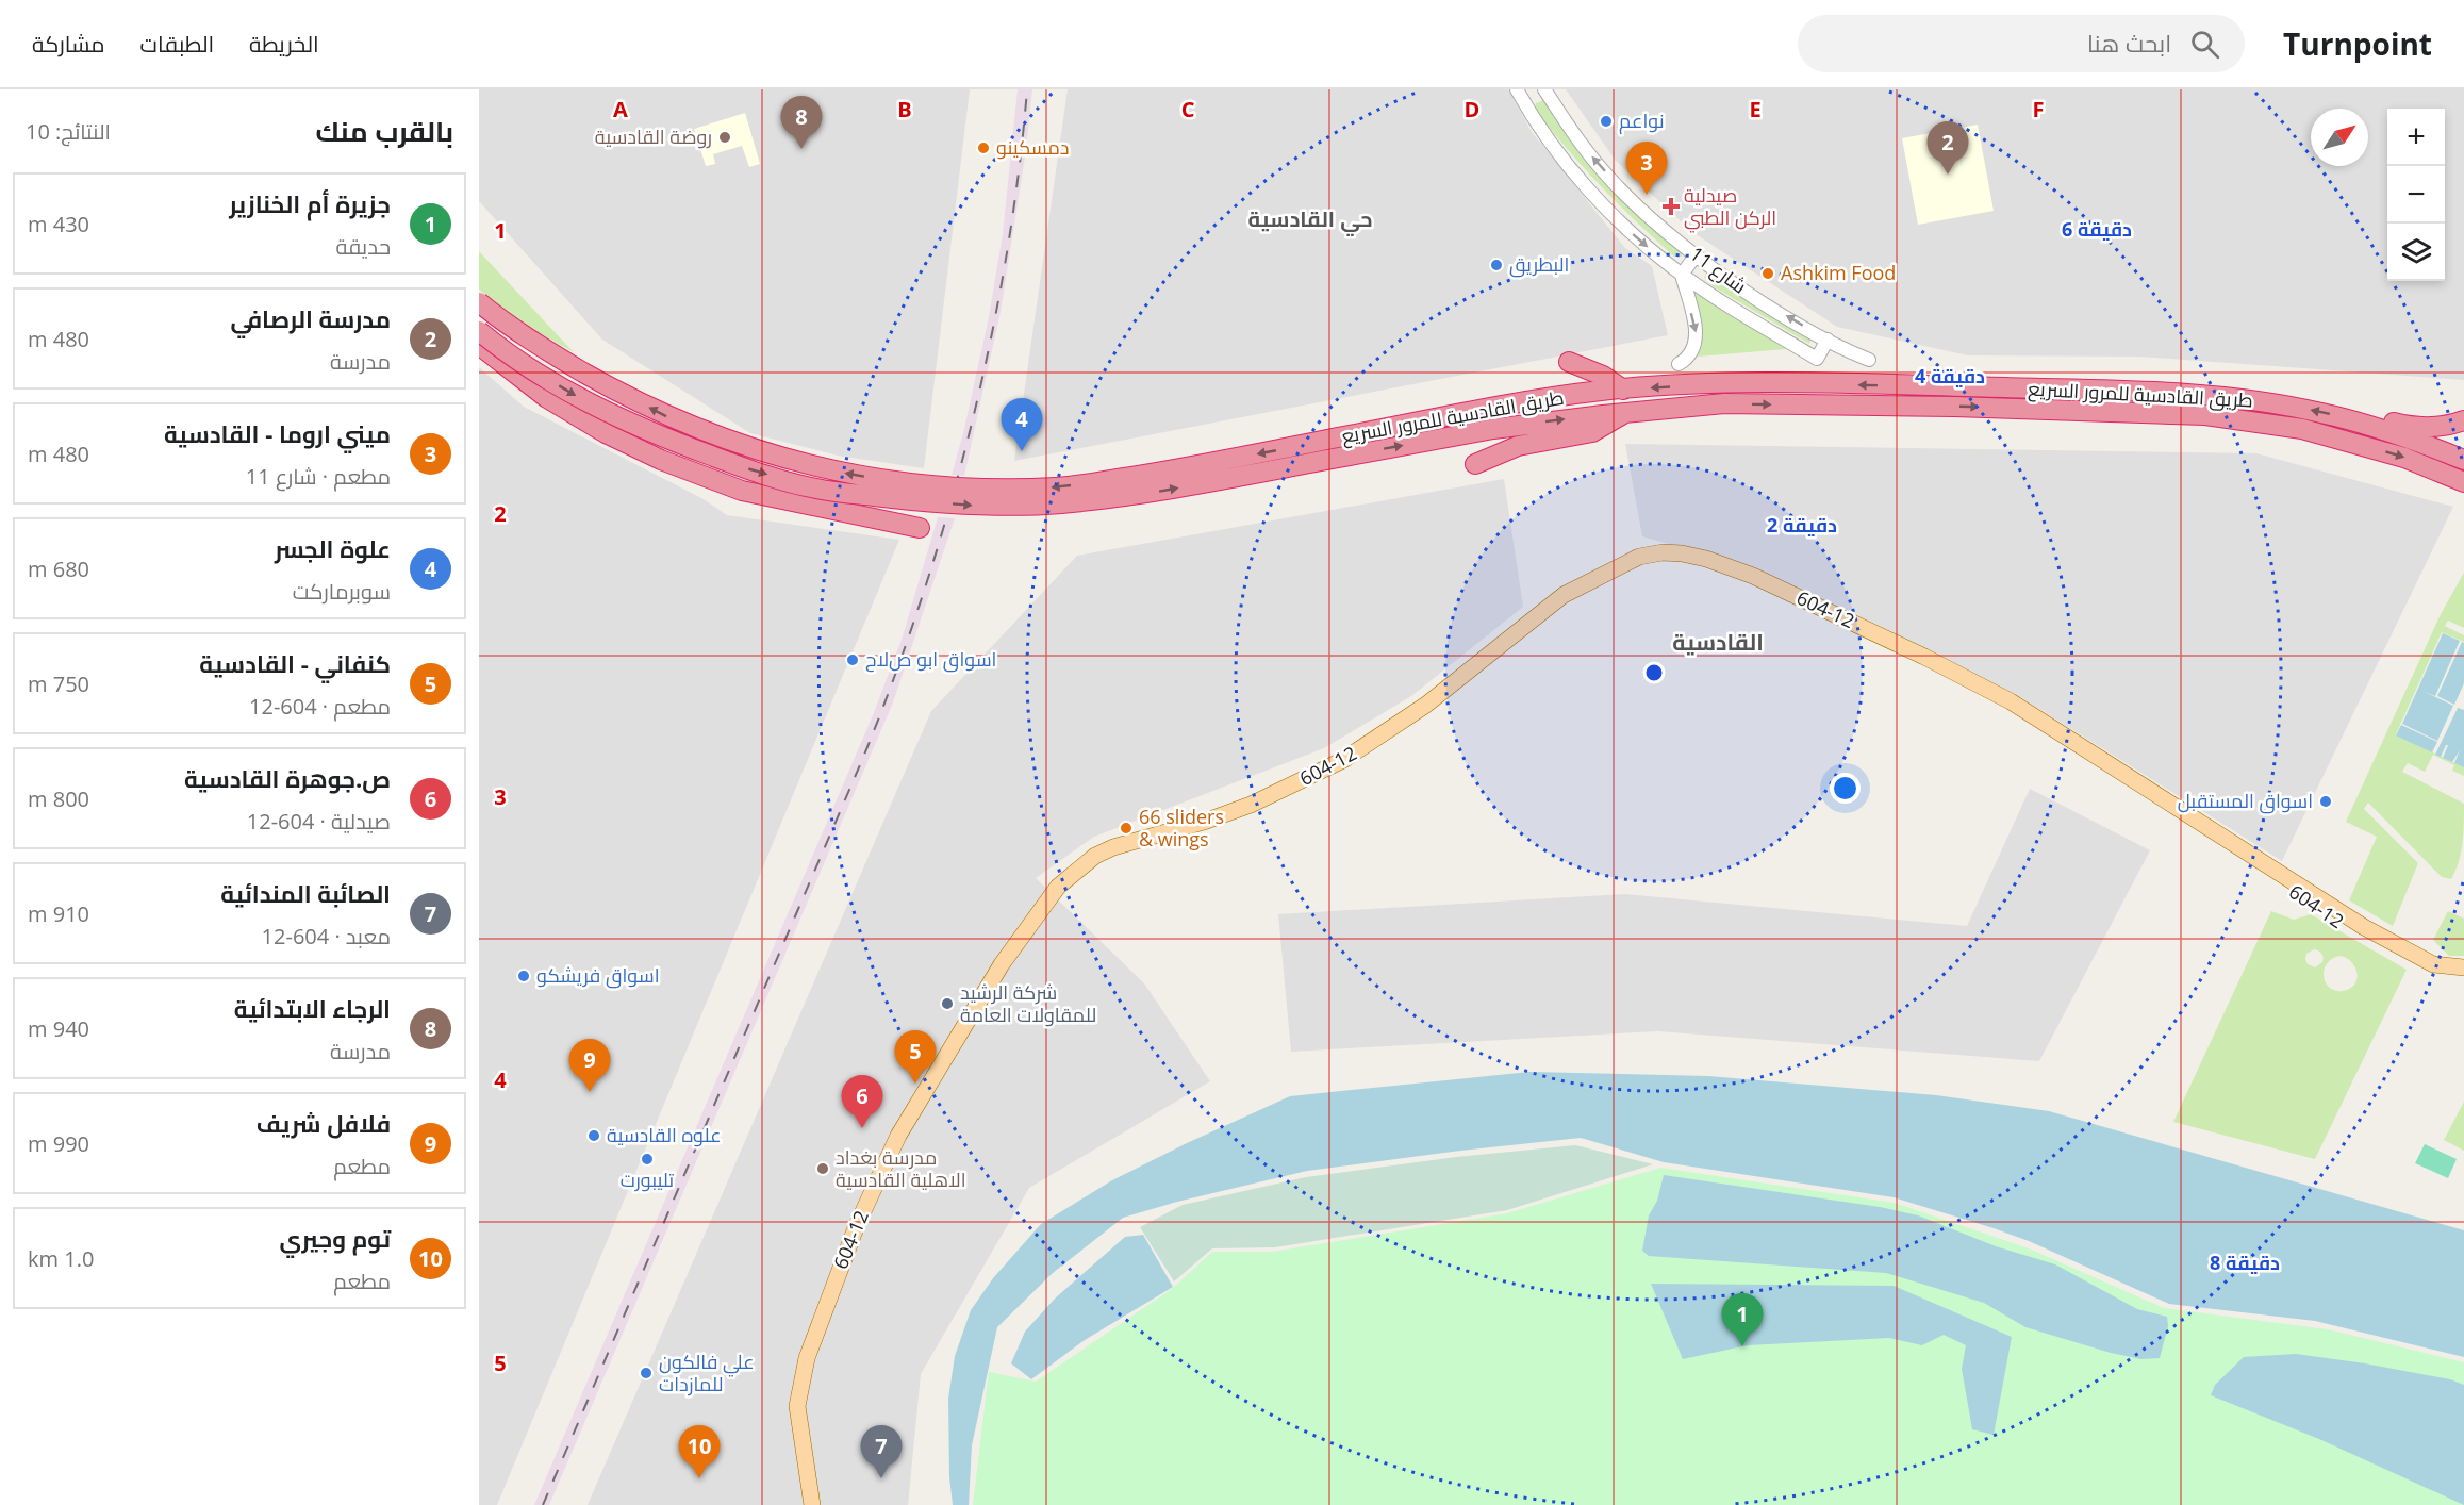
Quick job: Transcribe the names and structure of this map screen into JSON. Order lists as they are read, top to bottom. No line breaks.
{"streets":{"highway":["طريق القادسية للمرور السريع"],"main road":["604-12"],"street":["شارع 11"]},"districts":["حي القادسية","القادسية"],"places":{"other":["نواعم","روضة القادسية","دمسكينو","البطريق","Ashkim Food","اسواق ابو صﻻح","اسواق المستقبل","66 sliders & wings","اسواق فريشكو","شركة الرشيد للمقاولات العامة","علوه القادسية","تليبورت","مدرسة بغداد الاهلية القادسية","علي فالكون للمازدات"],"health":["صيدلية الركن الطبي"]},"north":"top right","page":{"header":"Turnpoint","search":"ابحث هنا","nav":["الخريطة","الطبقات","مشاركة"],"heading":["بالقرب منك","النتائج: 10"],"pins":["8","2","3","4","5","9","6","1","7","10"],"map_buttons":["+","−"],"list":[{"mark":"1","name":"جزيرة أم الخنازير","note":"حديقة","value":"430 m"},{"mark":"2","name":"مدرسة الرصافي","note":"مدرسة","value":"480 m"},{"mark":"3","name":"ميني اروما - القادسية","note":"مطعم · شارع 11","value":"480 m"},{"mark":"4","name":"علوة الجسر","note":"سوبرماركت","value":"680 m"},{"mark":"5","name":"كنفاني - القادسية","note":"مطعم · 604-12","value":"750 m"},{"mark":"6","name":"ص.جوهرة القادسية","note":"صيدلية · 604-12","value":"800 m"},{"mark":"7","name":"الصائبة المندائية","note":"معبد · 604-12","value":"910 m"},{"mark":"8","name":"الرجاء الابتدائية","note":"مدرسة","value":"940 m"},{"mark":"9","name":"فلافل شريف","note":"مطعم","value":"990 m"},{"mark":"10","name":"توم وجيري","note":"مطعم","value":"1.0 km"}]},"grid":{"columns":["A","B","C","D","E","F"],"rows":["1","2","3","4","5"]},"rings":["6 دقيقة","4 دقيقة","2 دقيقة","8 دقيقة"]}
